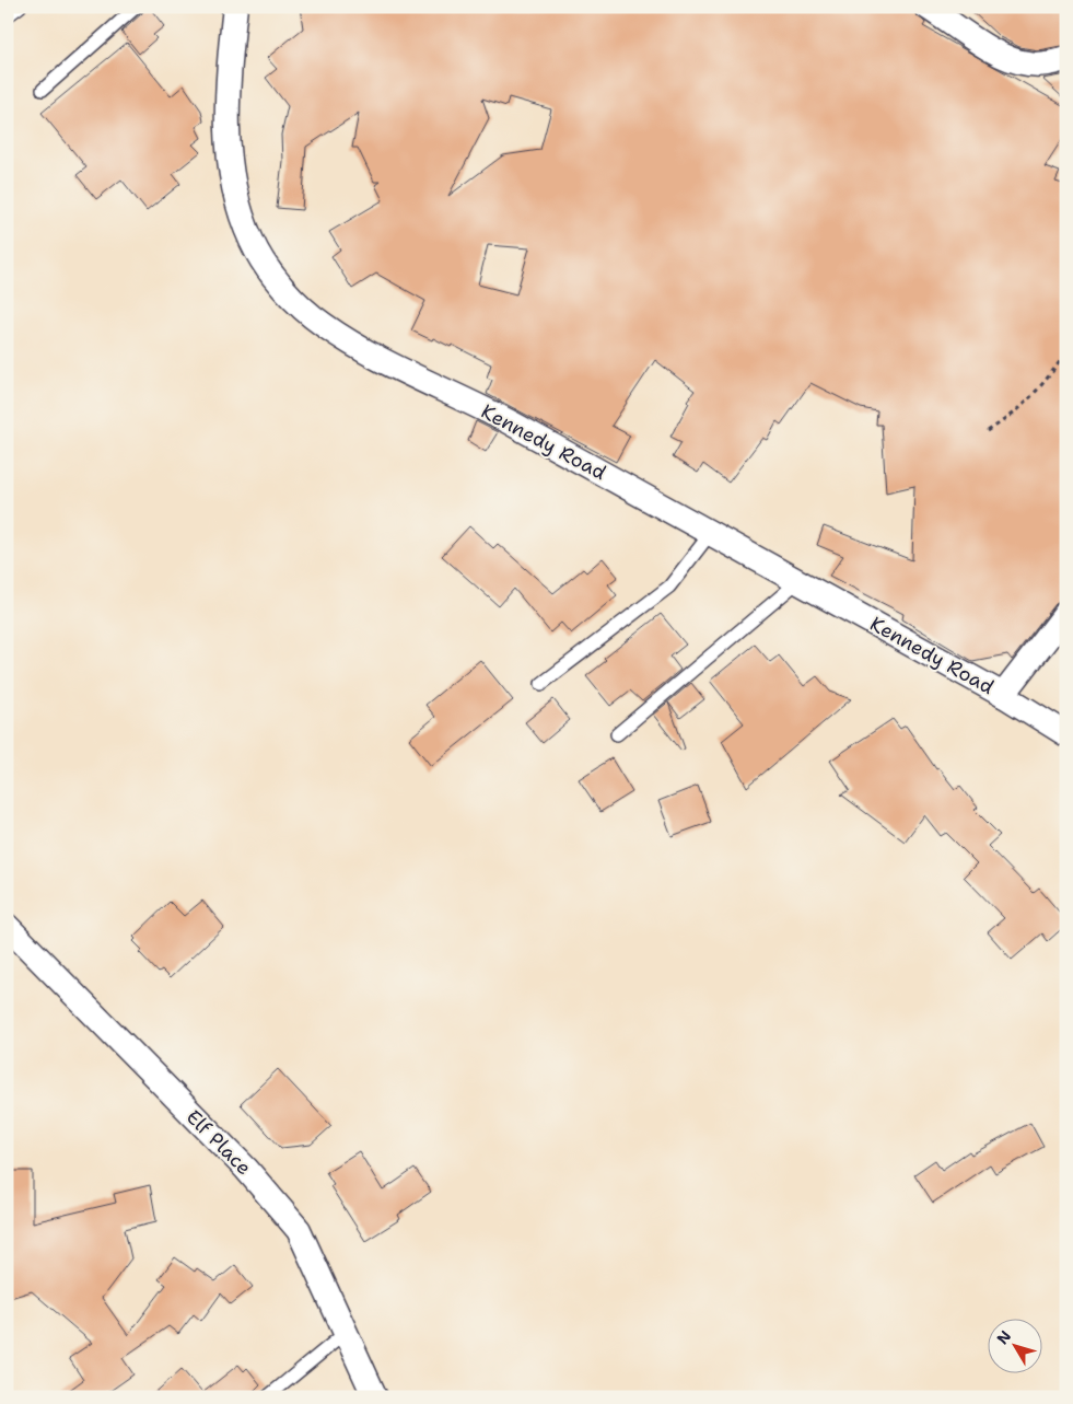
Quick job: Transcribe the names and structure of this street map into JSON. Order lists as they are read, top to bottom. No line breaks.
{"streets":{"street":["Kennedy Road","Elf Place"]},"north":"top left"}
